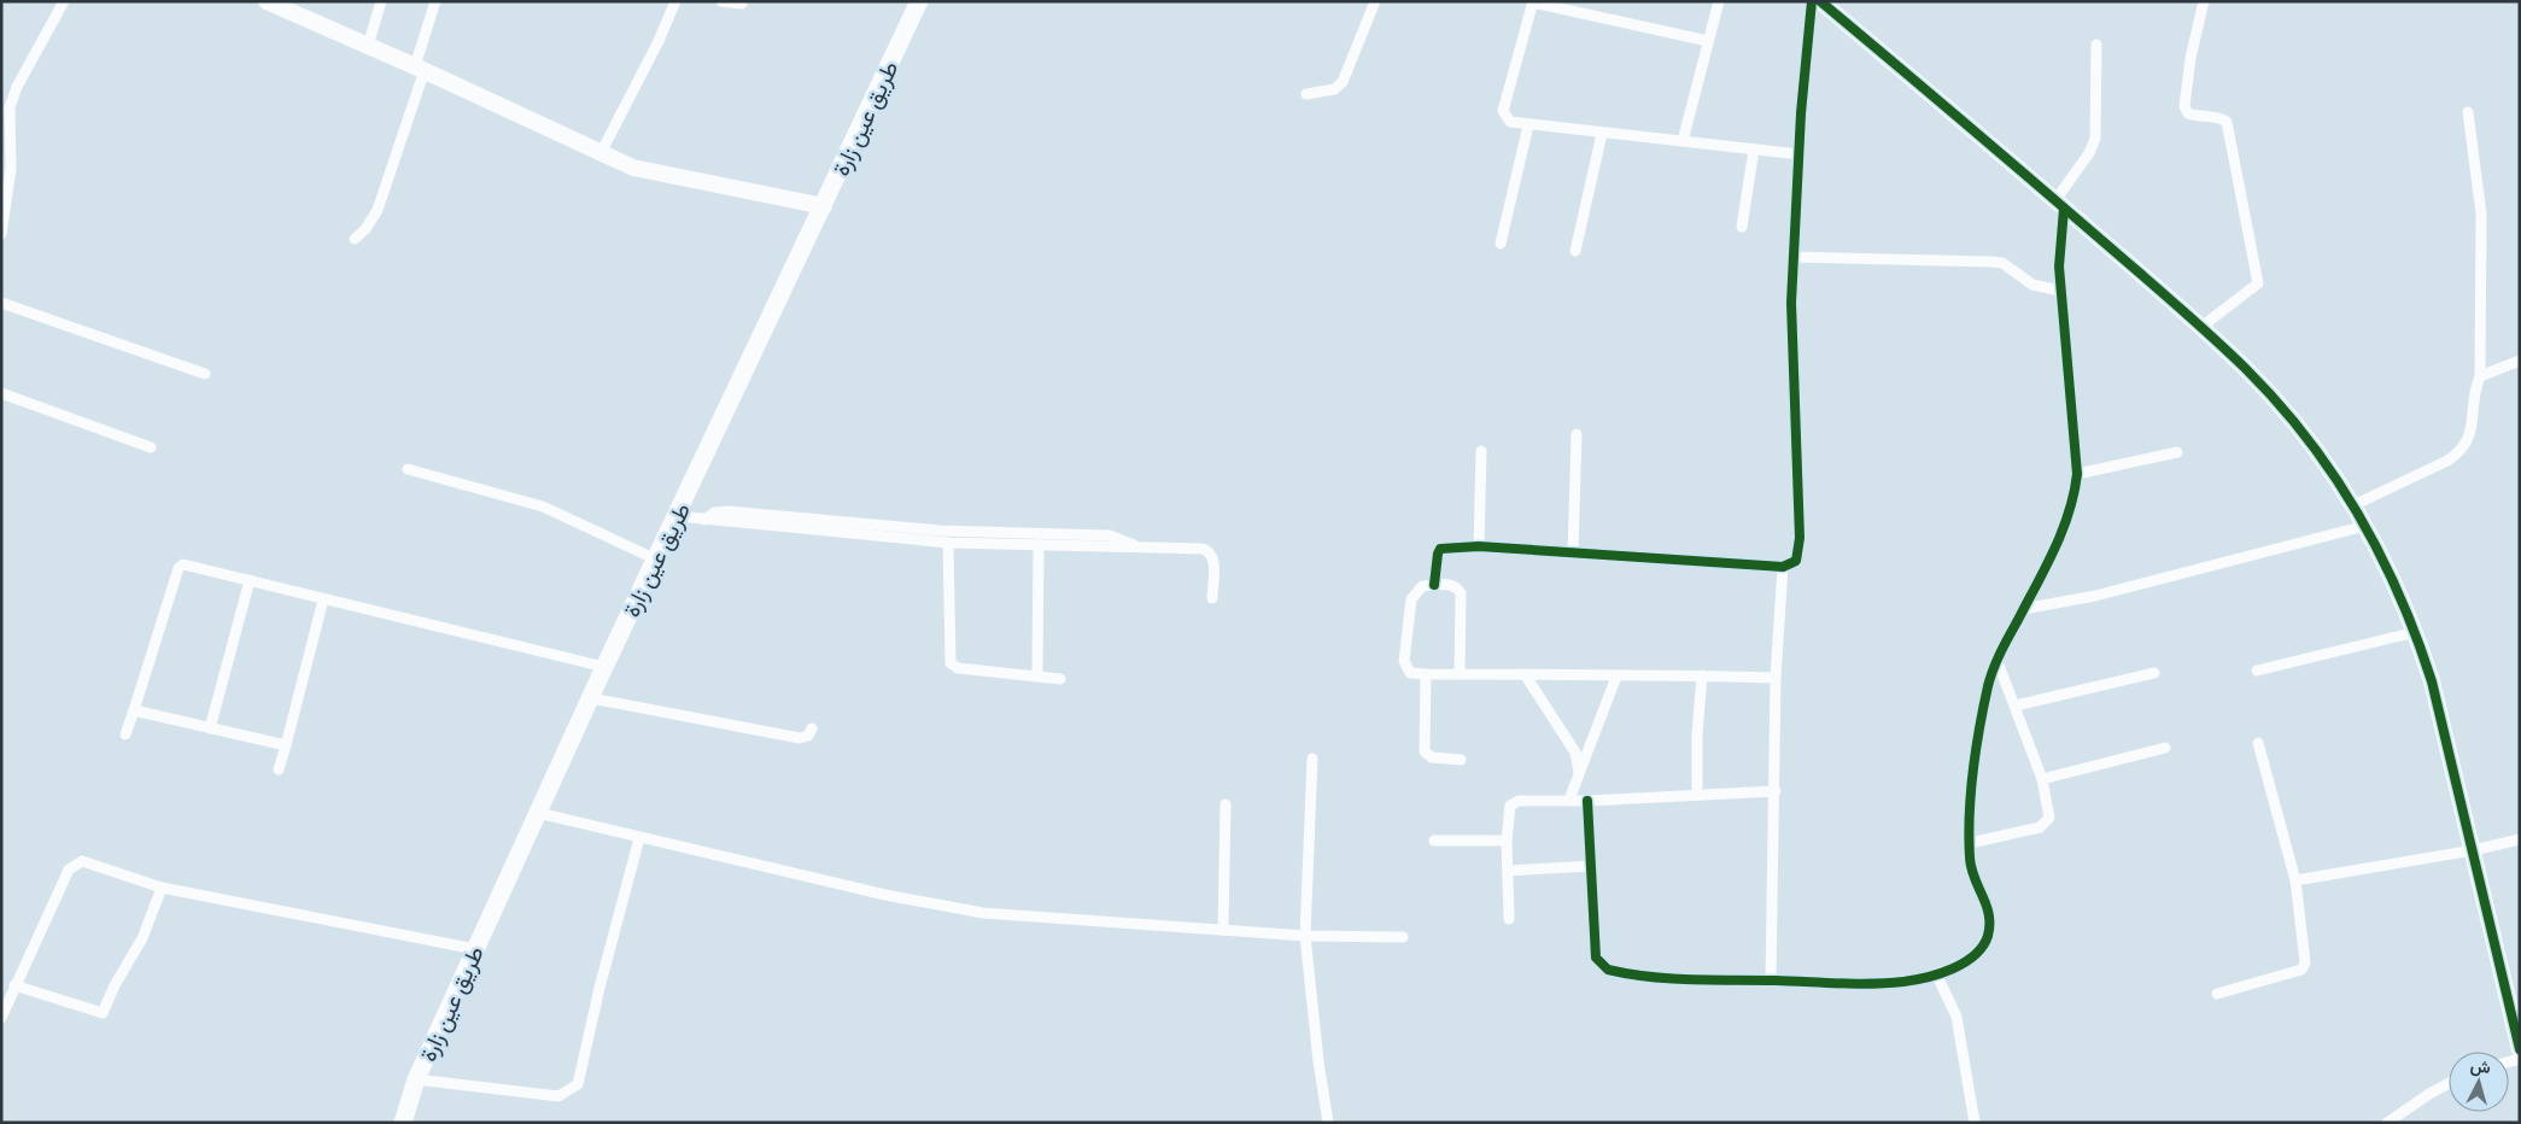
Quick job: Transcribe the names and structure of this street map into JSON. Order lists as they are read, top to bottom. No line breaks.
{"streets":{"main road":["طريق عين زارة"]},"north":"top"}
